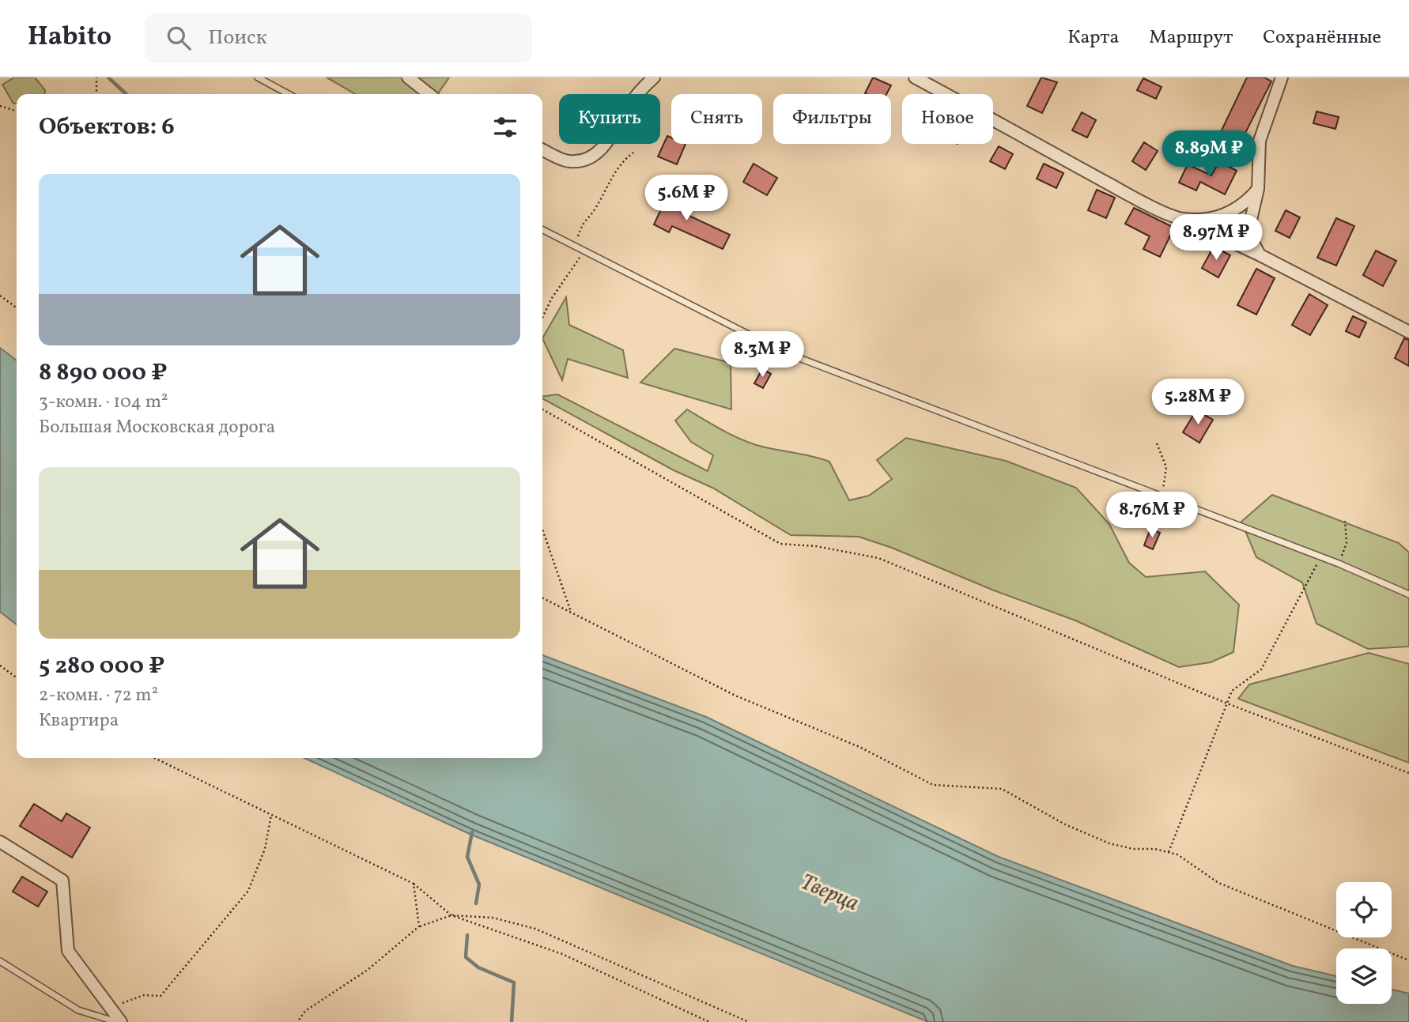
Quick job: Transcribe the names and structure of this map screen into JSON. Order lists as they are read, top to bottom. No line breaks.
{"water":["Тверца"],"page":{"header":"Habito","search":"Поиск","nav":["Карта","Маршрут","Сохранённые"],"chip":["Купить","Снять","Фильтры","Новое"],"heading":"Объектов: 6","price":["8.89M ₽","5.6M ₽","8.97M ₽","8.3M ₽","5.28M ₽","8.76M ₽"],"list":[{"name":"8 890 000 ₽","note":"3-комн. · 104 m² · Большая Московская дорога"},{"name":"5 280 000 ₽","note":"2-комн. · 72 m² · Квартира"}]}}
